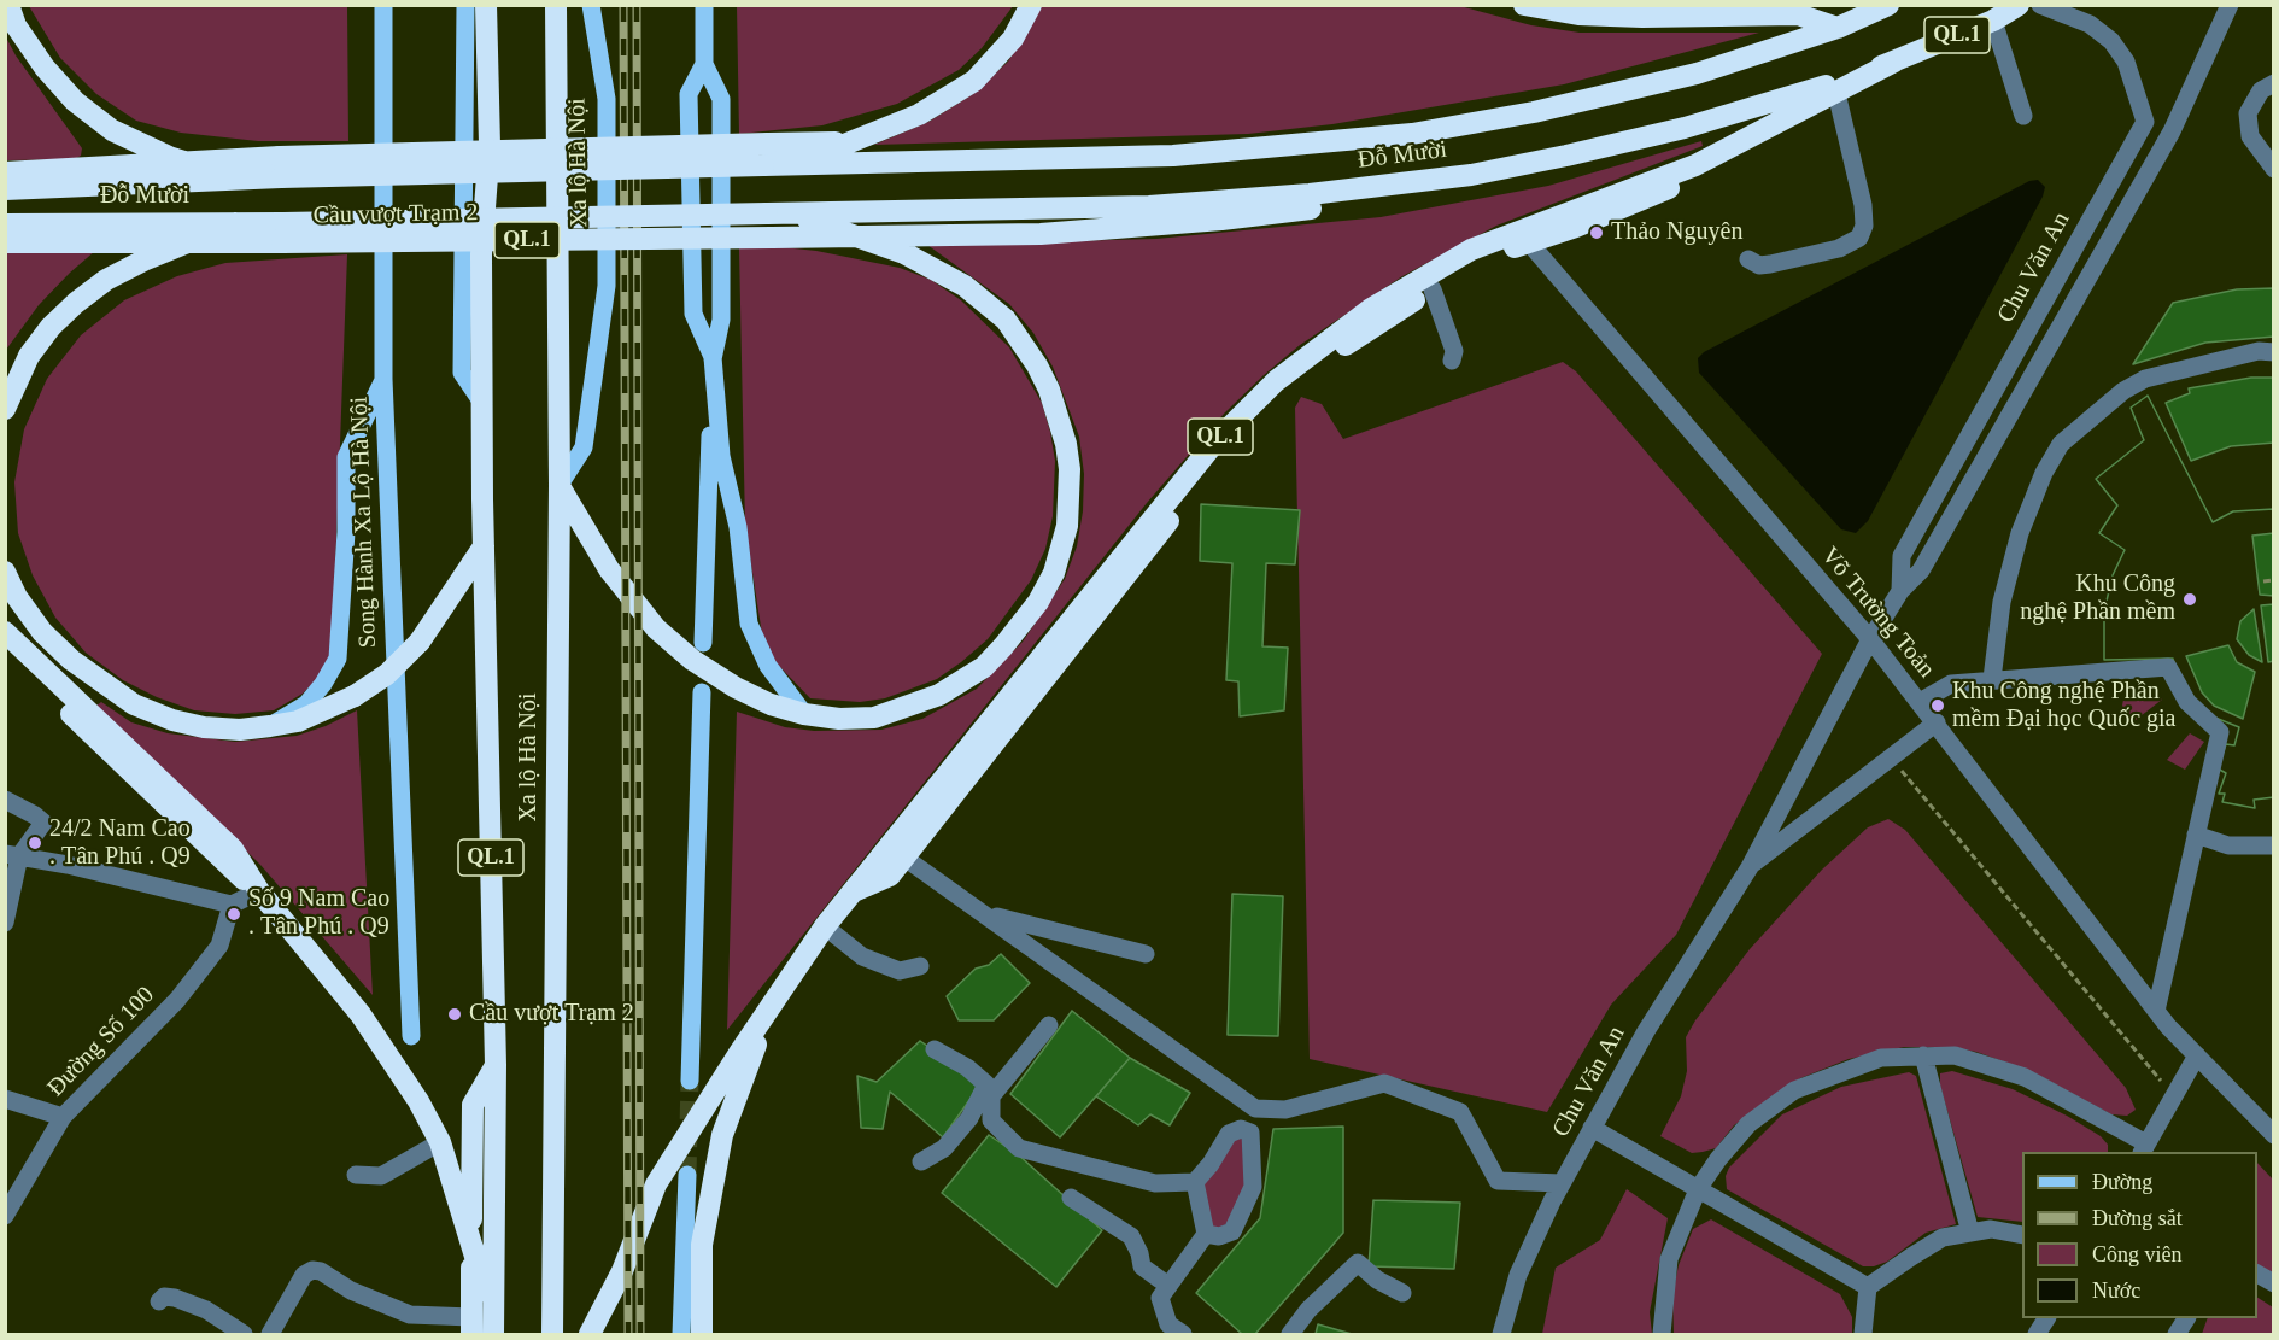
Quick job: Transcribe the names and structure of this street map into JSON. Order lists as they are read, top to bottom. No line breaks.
{"streets":{"highway":["QL.1","Đỗ Mười","Xa lộ Hà Nội","Cầu vượt Trạm 2"],"main road":["Song Hành Xa Lộ Hà Nội"],"street":["Chu Văn An","Võ Trường Toản","Đường Số 100"]},"crossings":[["QL.1","Đỗ Mười"],["QL.1","Xa lộ Hà Nội"],["QL.1","Võ Trường Toản"],["Đỗ Mười","Cầu vượt Trạm 2"],["Chu Văn An","Võ Trường Toản"]],"places":["Thảo Nguyên","Khu Công nghệ Phần mềm","Khu Công nghệ Phần mềm Đại học Quốc gia","24/2 Nam Cao . Tân Phú . Q9","Số 9 Nam Cao . Tân Phú . Q9","Cầu vượt Trạm 2"],"legend":["Đường","Đường sắt","Công viên","Nước"]}
